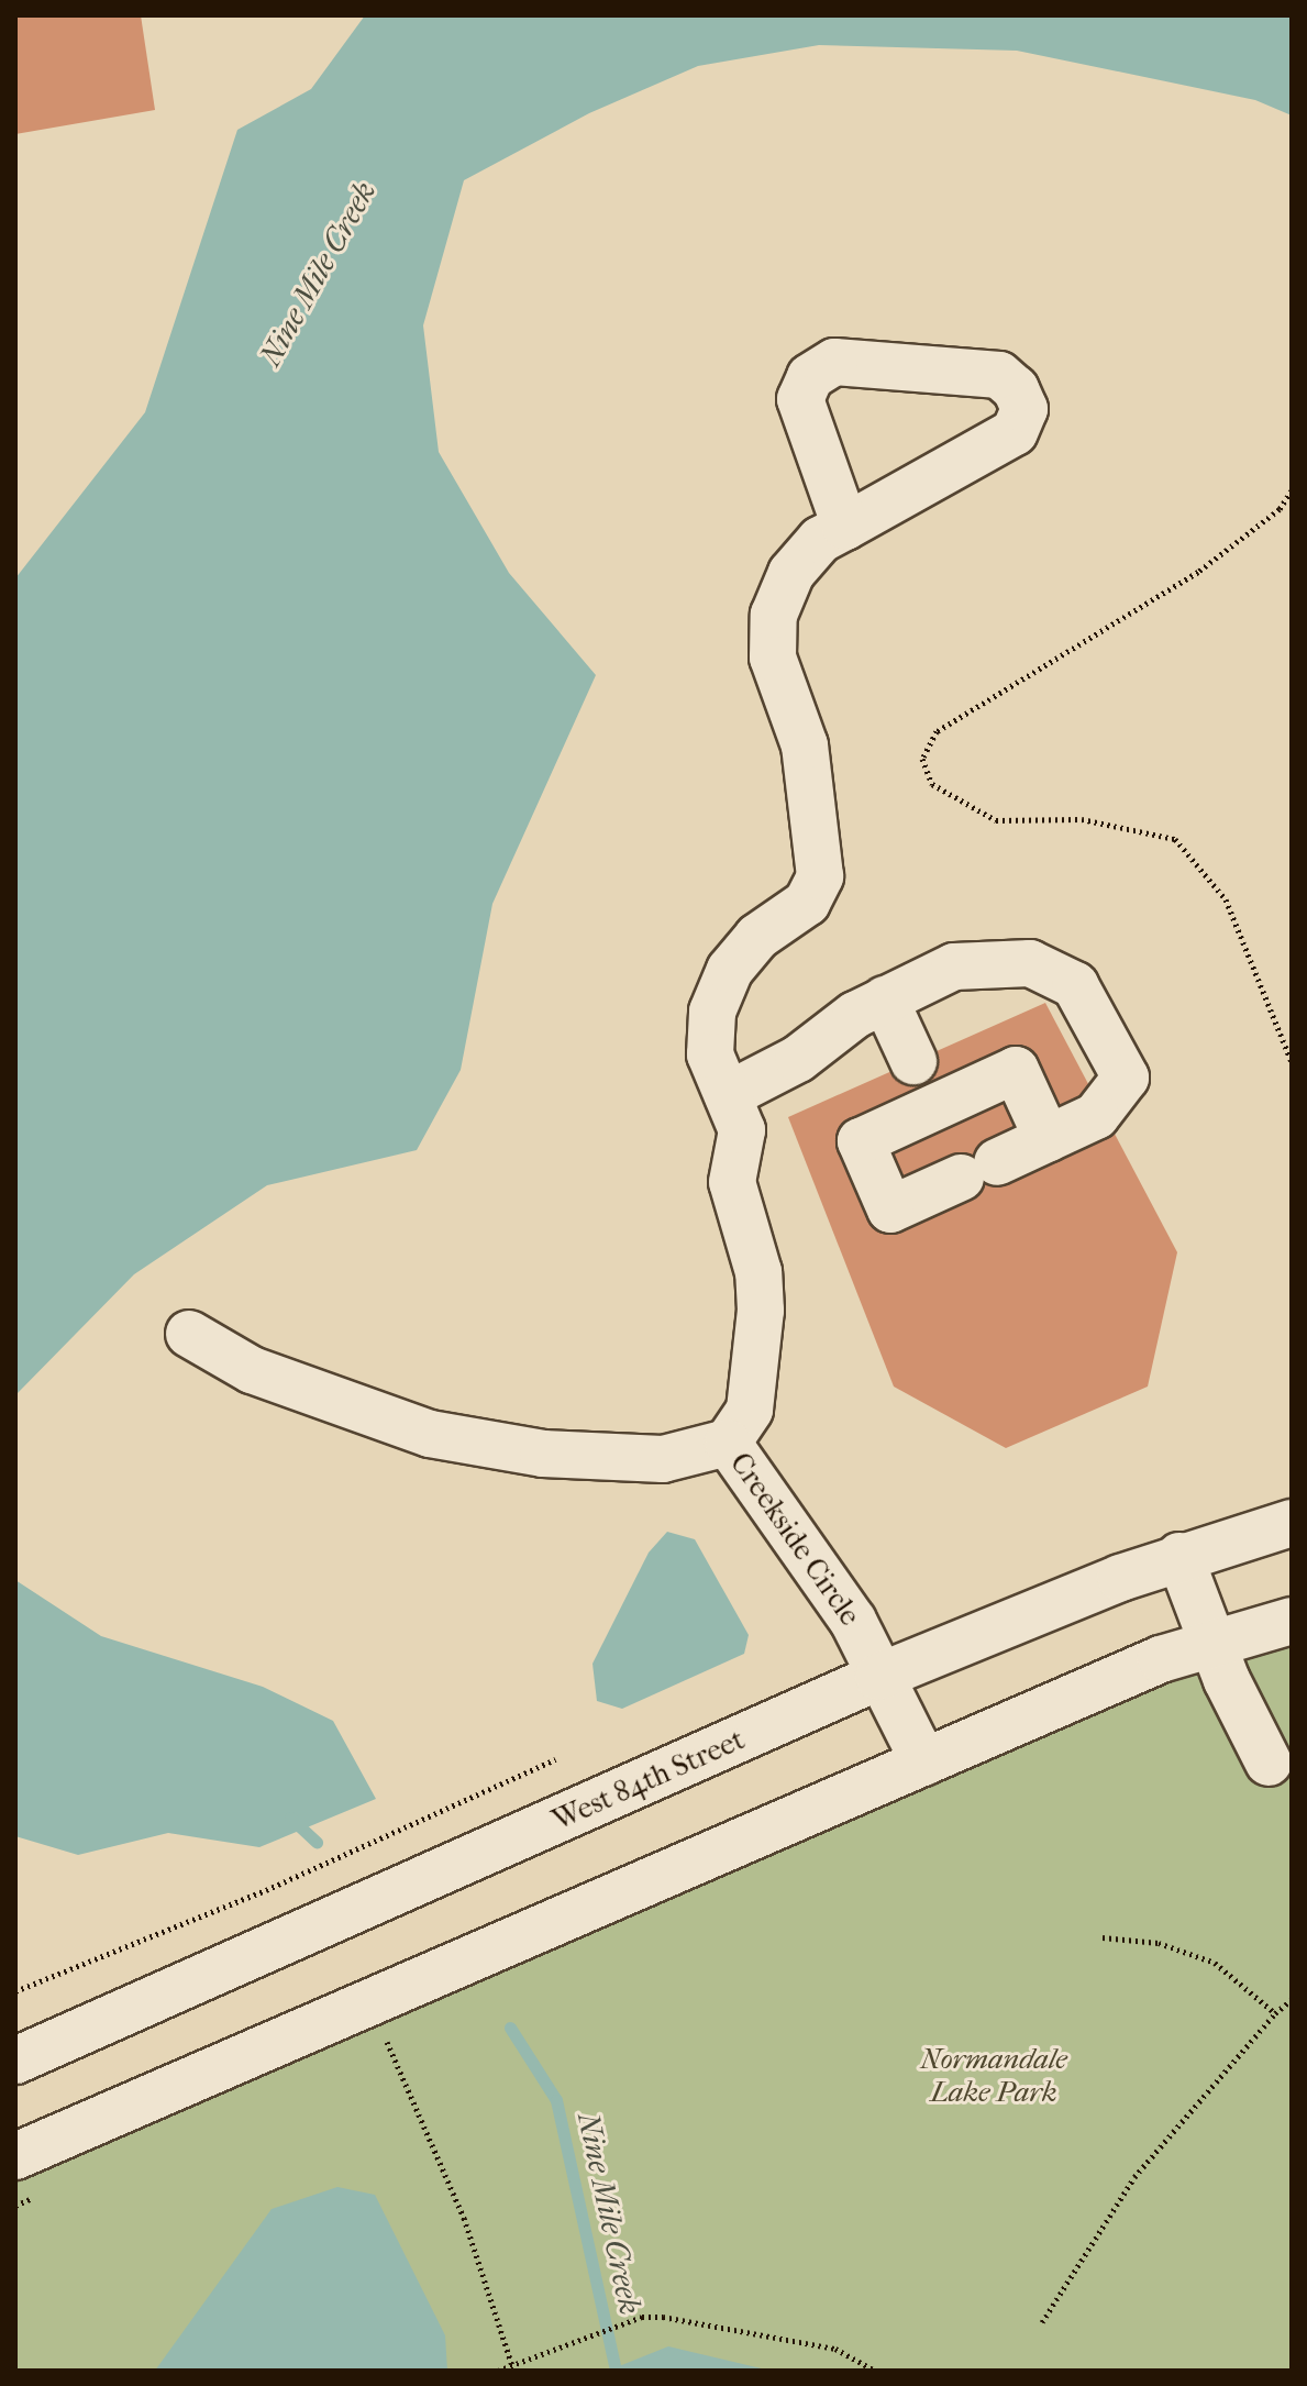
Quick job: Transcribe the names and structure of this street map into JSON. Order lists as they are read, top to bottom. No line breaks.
{"streets":{"street":["Creekside Circle","West 84th Street"]},"crossings":[["Creekside Circle","West 84th Street"]],"water":["Nine Mile Creek"],"parks":["Normandale Lake Park"]}
